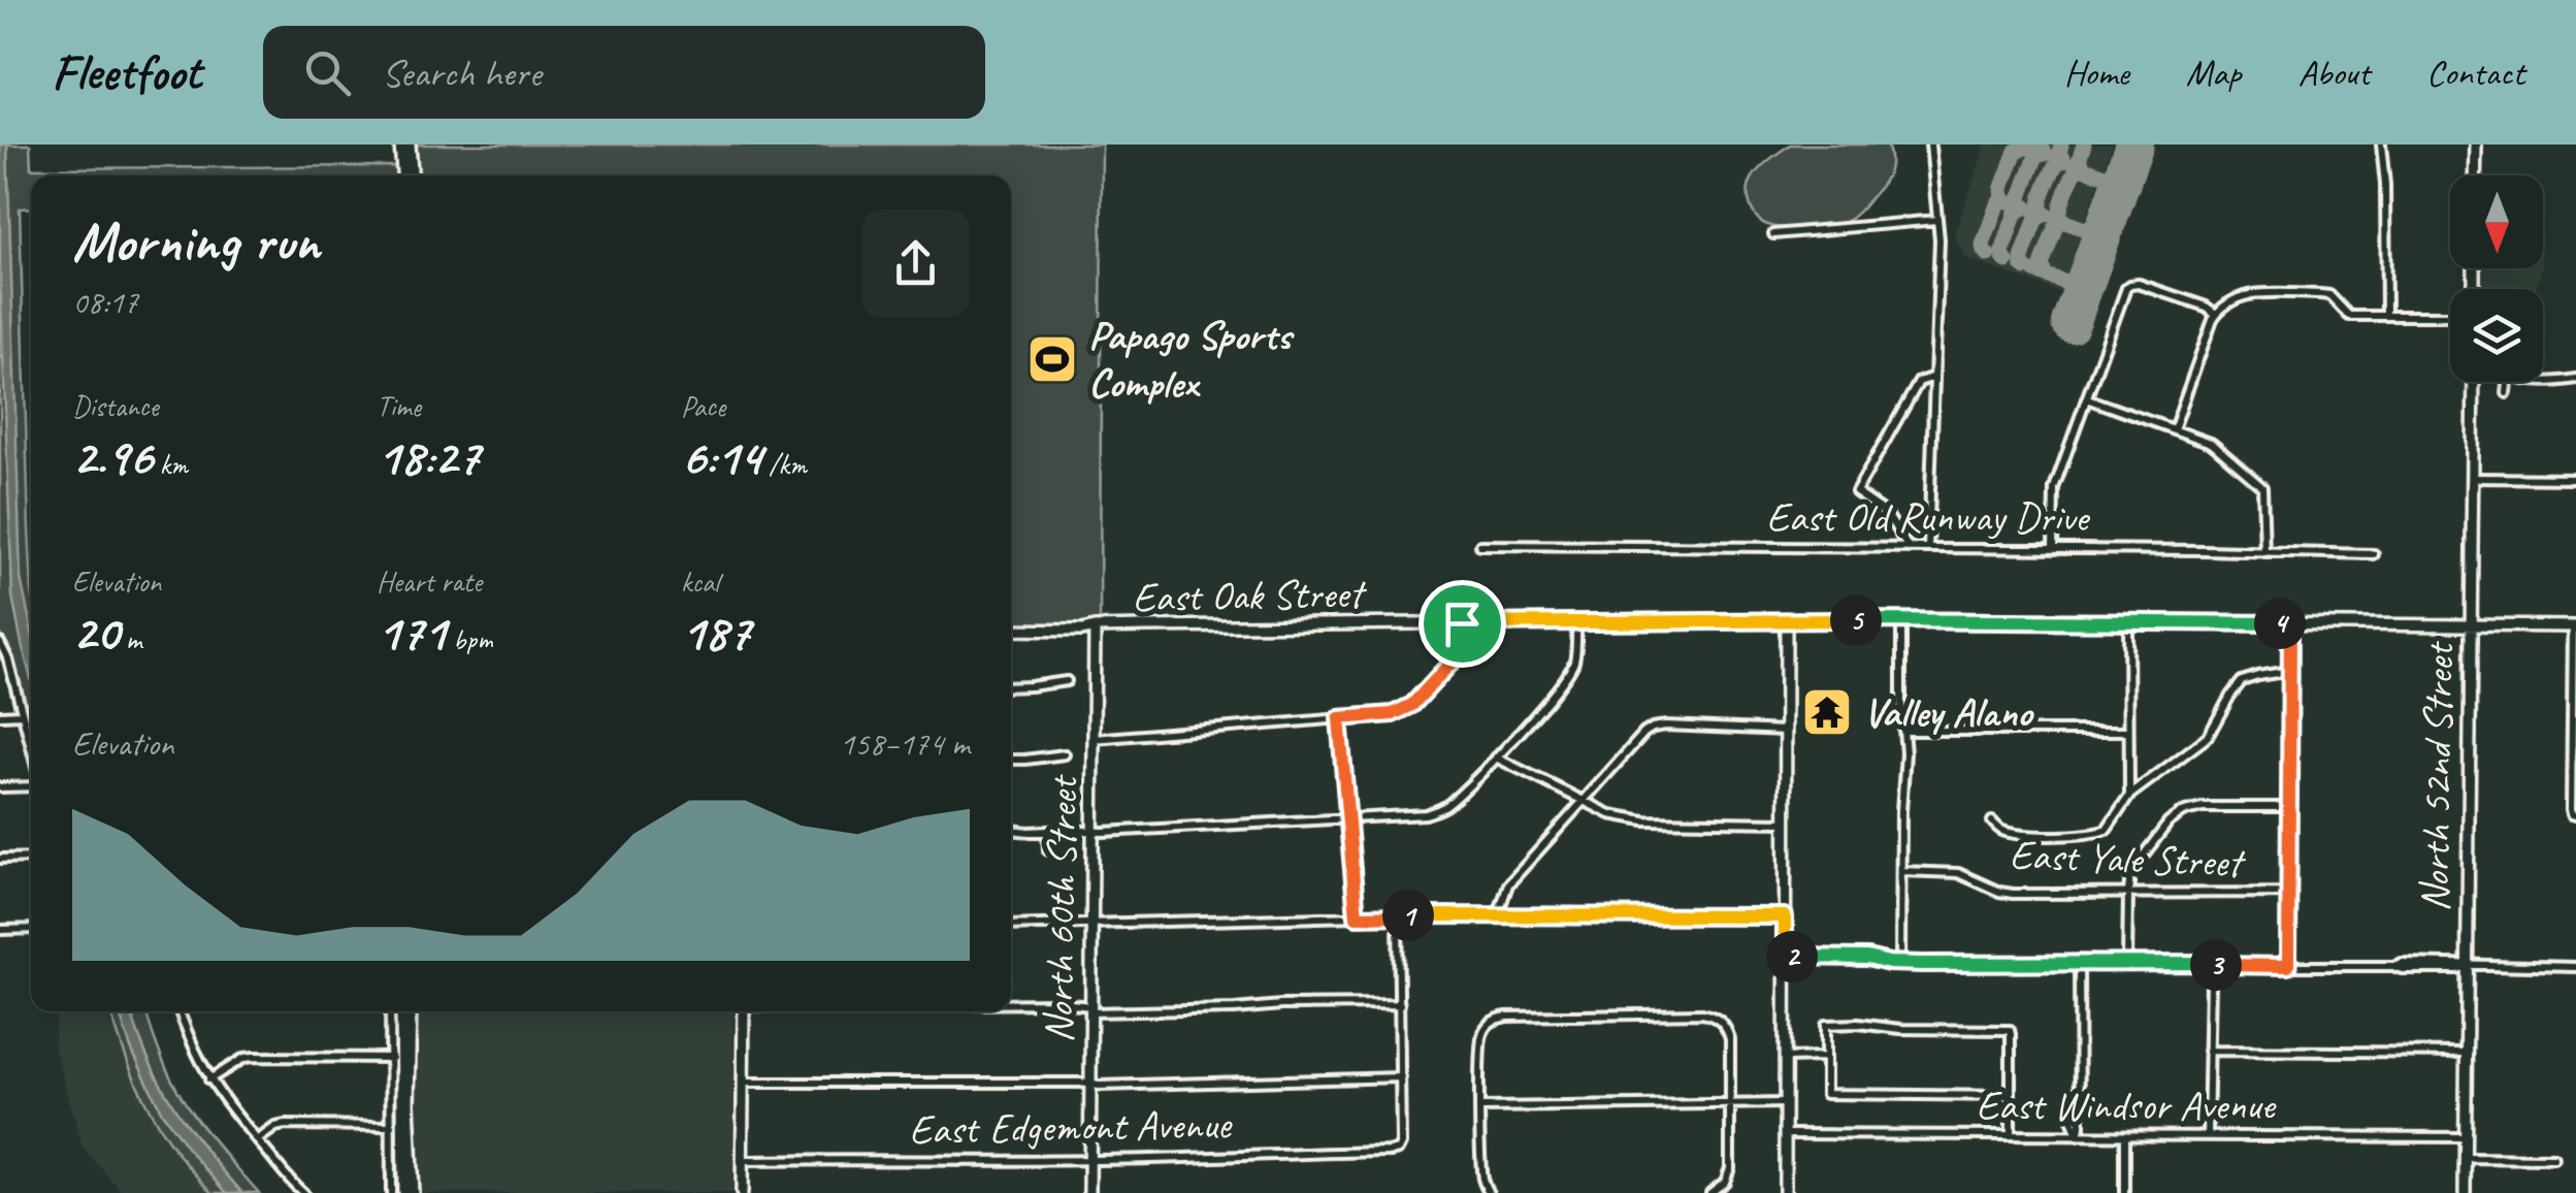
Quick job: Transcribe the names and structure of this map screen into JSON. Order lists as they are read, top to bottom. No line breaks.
{"streets":{"street":["East Old Runway Drive","East Oak Street","North 52nd Street","East Yale Street","North 60th Street","East Windsor Avenue","East Edgemont Avenue"]},"crossings":[["East Oak Street","North 52nd Street"],["East Oak Street","North 60th Street"],["North 52nd Street","East Windsor Avenue"],["North 60th Street","East Edgemont Avenue"]],"places":{"sports":["Papago Sports Complex"],"temple":["Valley Alano"]},"north":"bottom","page":{"header":"Fleetfoot","search":"Search here","nav":["Home","Map","About","Contact"],"heading":["Morning run","08:17"],"stats":[["Distance","2.96 km"],["Time","18:27"],["Pace","6:14 /km"],["Elevation","20 m"],["Heart rate","171 bpm"],["kcal","187"]],"pins":["5","4","1","2","3"],"chart":["Elevation","158–174 m"]}}
